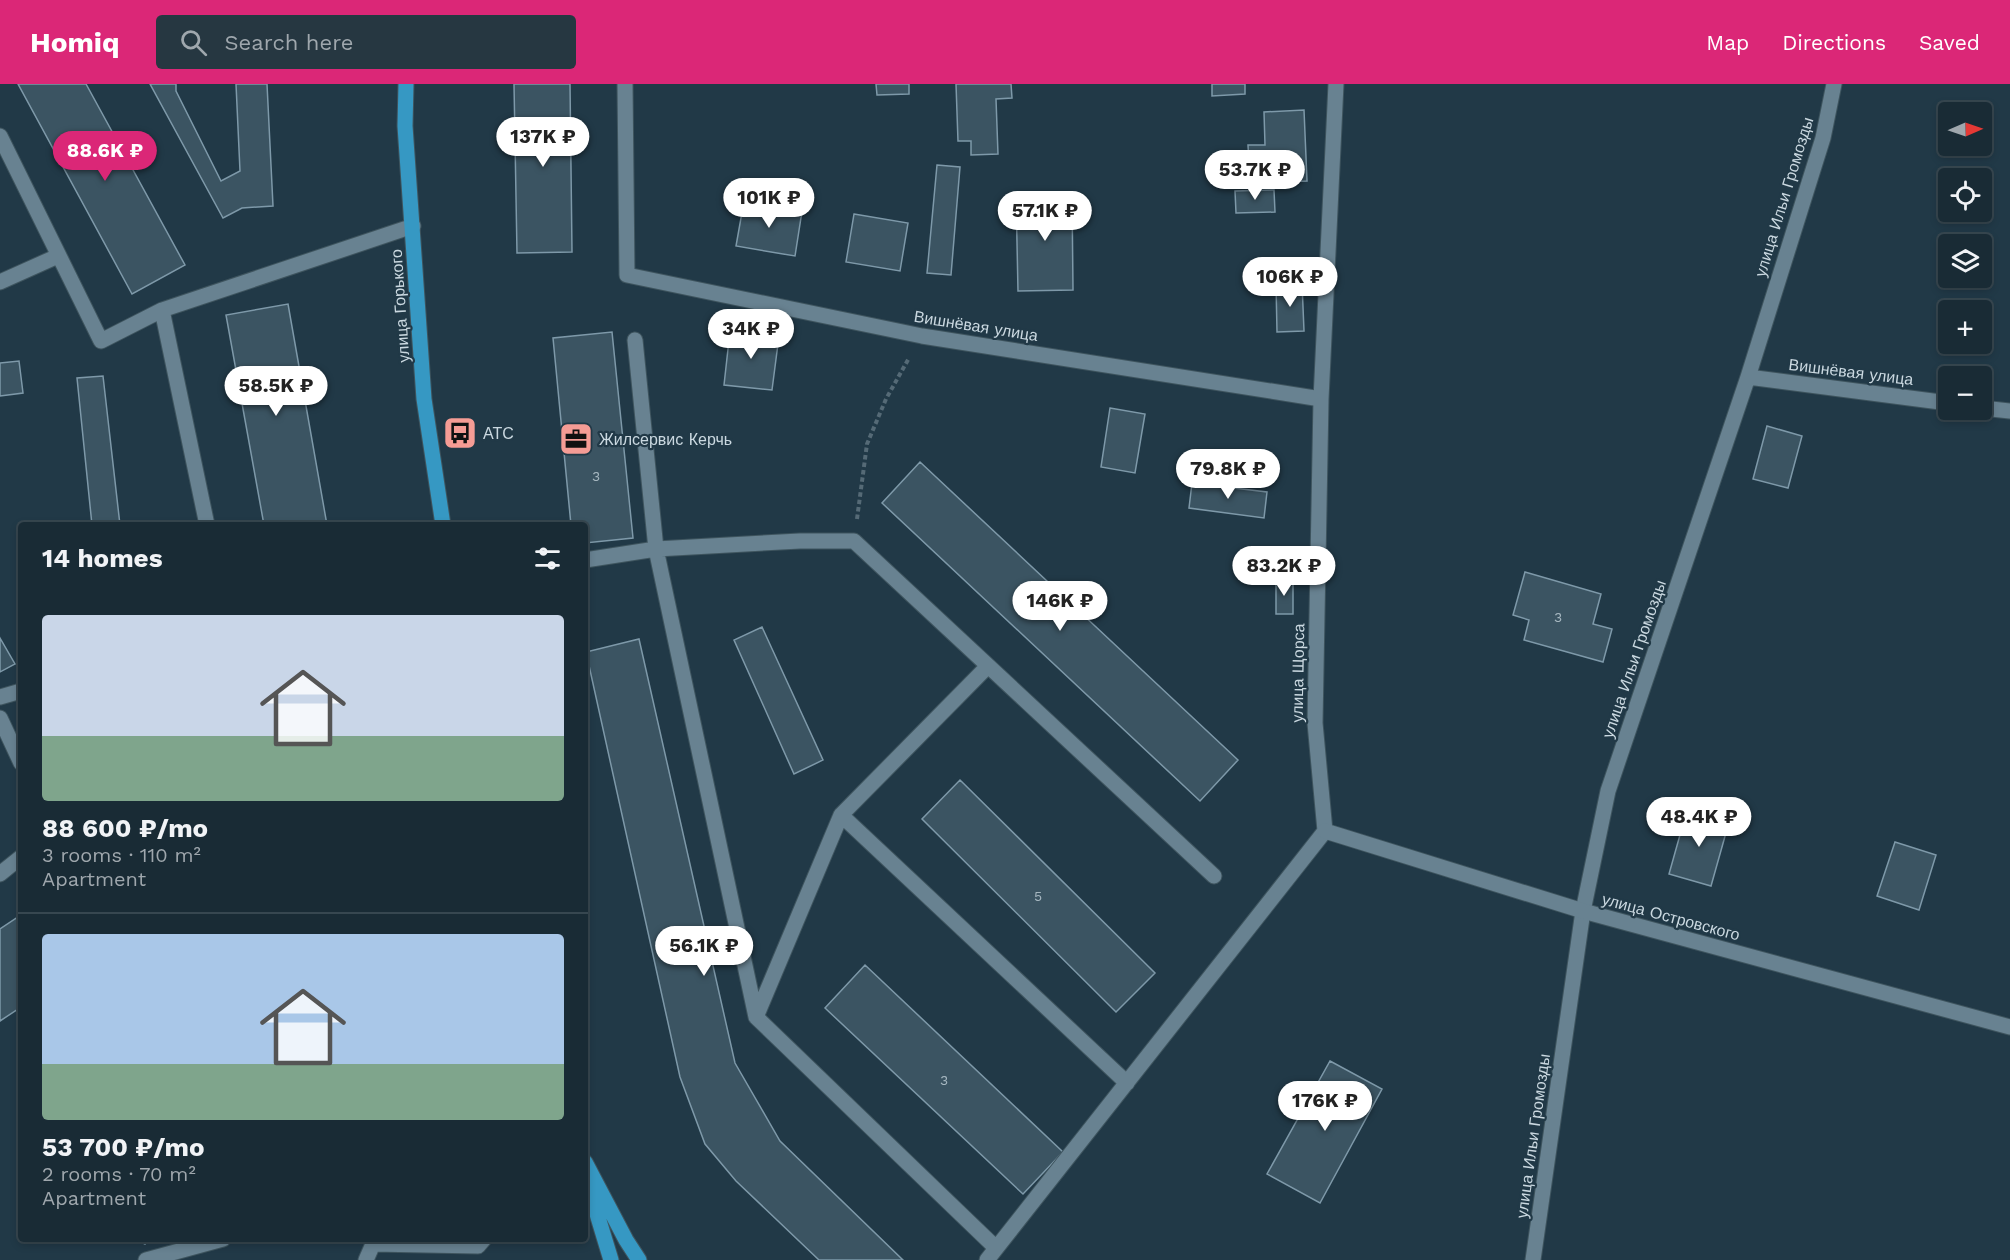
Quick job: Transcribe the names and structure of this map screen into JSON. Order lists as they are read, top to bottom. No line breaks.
{"streets":{"main road":["улица Горького"],"street":["улица Ильи Громозды","Вишнёвая улица","улица Щорса","улица Островского"]},"crossings":[["улица Ильи Громозды","Вишнёвая улица"],["улица Ильи Громозды","улица Островского"],["Вишнёвая улица","улица Щорса"],["улица Щорса","улица Островского"]],"places":{"bus stop":["АТС"],"office":["Жилсервис Керчь"]},"house_numbers":["3","3","5","3"],"north":"right","page":{"header":"Homiq","search":"Search here","nav":["Map","Directions","Saved"],"map_buttons":["+","−"],"price":["137K ₽","88.6K ₽","53.7K ₽","101K ₽","57.1K ₽","106K ₽","34K ₽","58.5K ₽","79.8K ₽","83.2K ₽","146K ₽","48.4K ₽","56.1K ₽","176K ₽"],"heading":"14 homes","list":[{"name":"88 600 ₽/mo","note":"3 rooms · 110 m² · Apartment"},{"name":"53 700 ₽/mo","note":"2 rooms · 70 m² · Apartment"}]}}
